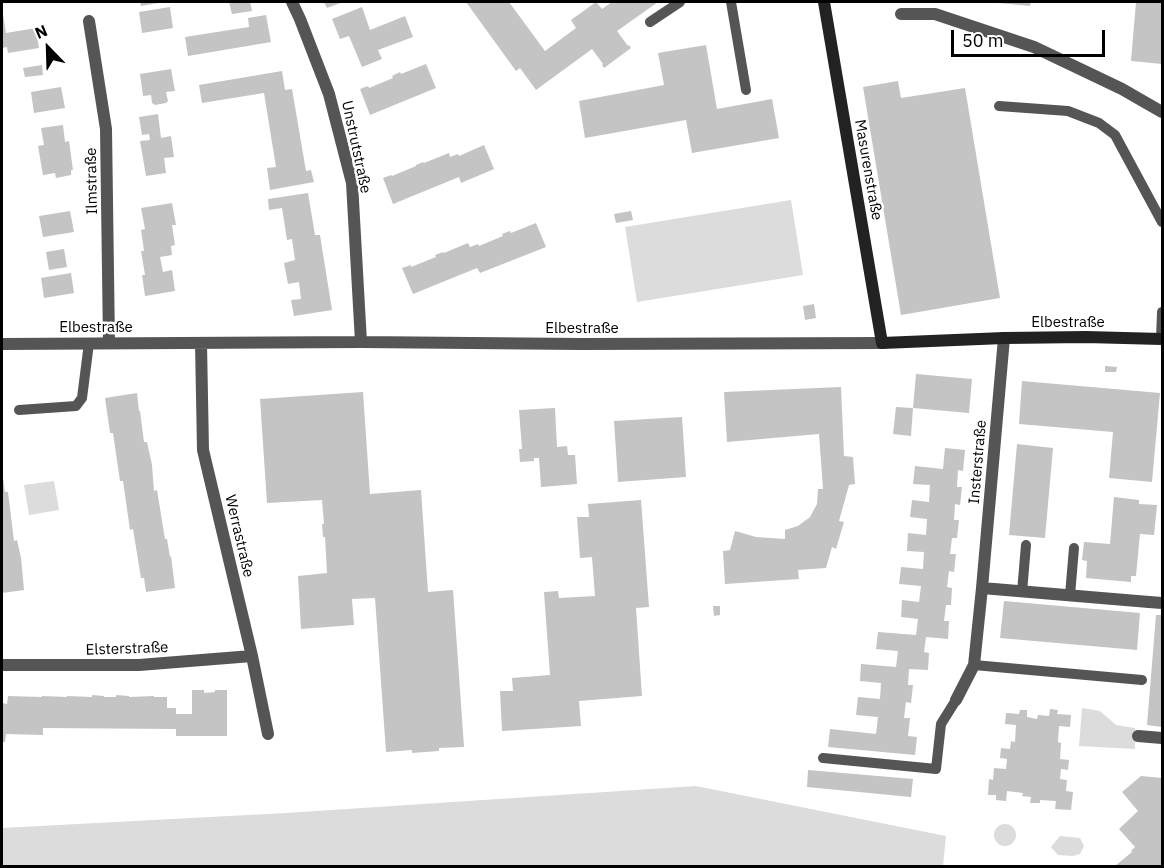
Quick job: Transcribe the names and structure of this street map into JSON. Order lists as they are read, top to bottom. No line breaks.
{"streets":{"main road":["Masurenstraße","Elbestraße"],"street":["Unstrutstraße","Ilmstraße","Insterstraße","Werrastraße","Elsterstraße"]},"crossings":[["Unstrutstraße","Elbestraße"],["Masurenstraße","Elbestraße"],["Ilmstraße","Elbestraße"],["Elbestraße","Insterstraße"],["Elbestraße","Werrastraße"],["Werrastraße","Elsterstraße"]],"scale_bar":"50 m","north":"top left"}
